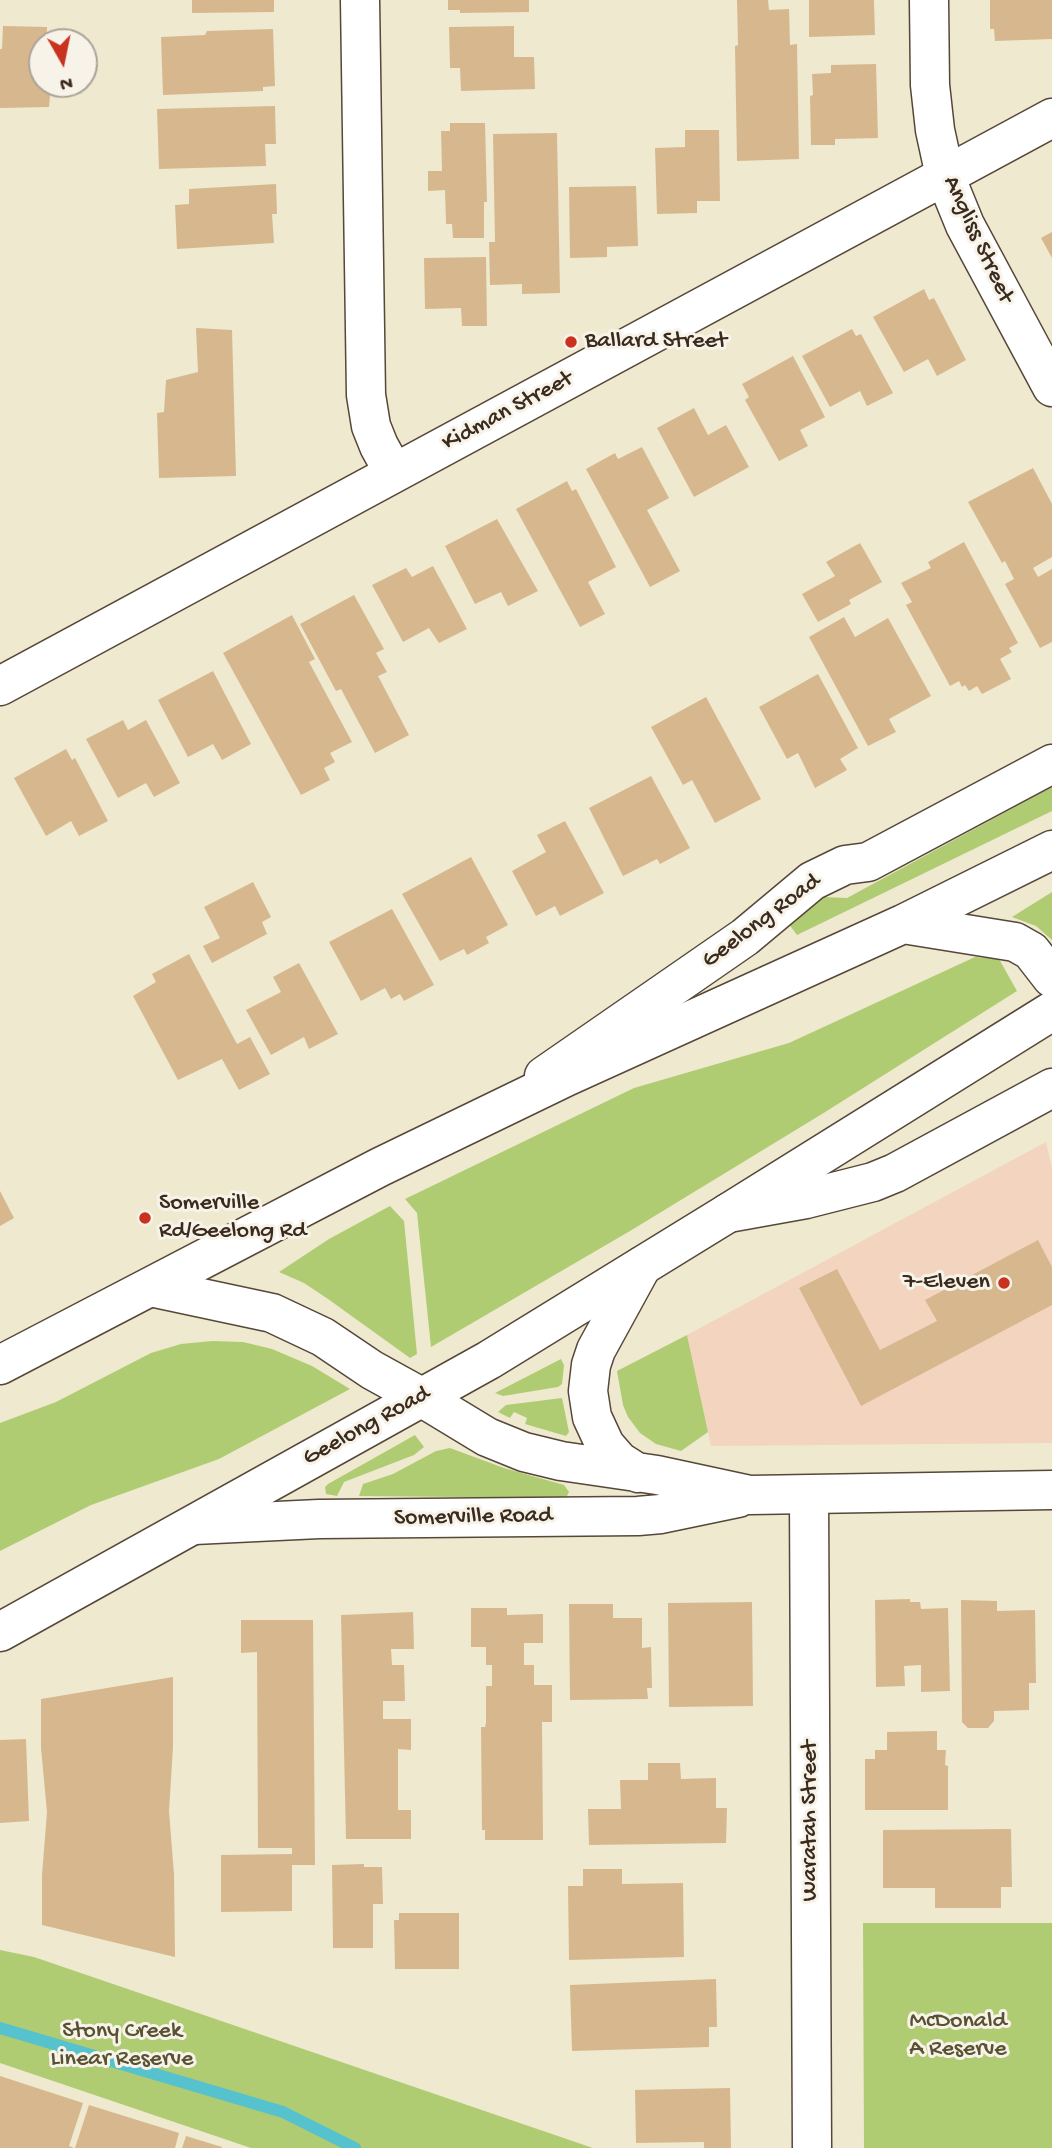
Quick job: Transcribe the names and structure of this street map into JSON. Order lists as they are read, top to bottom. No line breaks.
{"streets":{"main road":["Angliss Street","Kidman Street","Geelong Road","Somerville Road","Waratah Street"]},"crossings":[["Angliss Street","Kidman Street"],["Geelong Road","Somerville Road"],["Somerville Road","Waratah Street"]],"parks":["McDonald A Reserve","Stony Creek Linear Reserve"],"places":["Ballard Street","Somerville Rd/Geelong Rd","7-Eleven"],"north":"bottom"}
